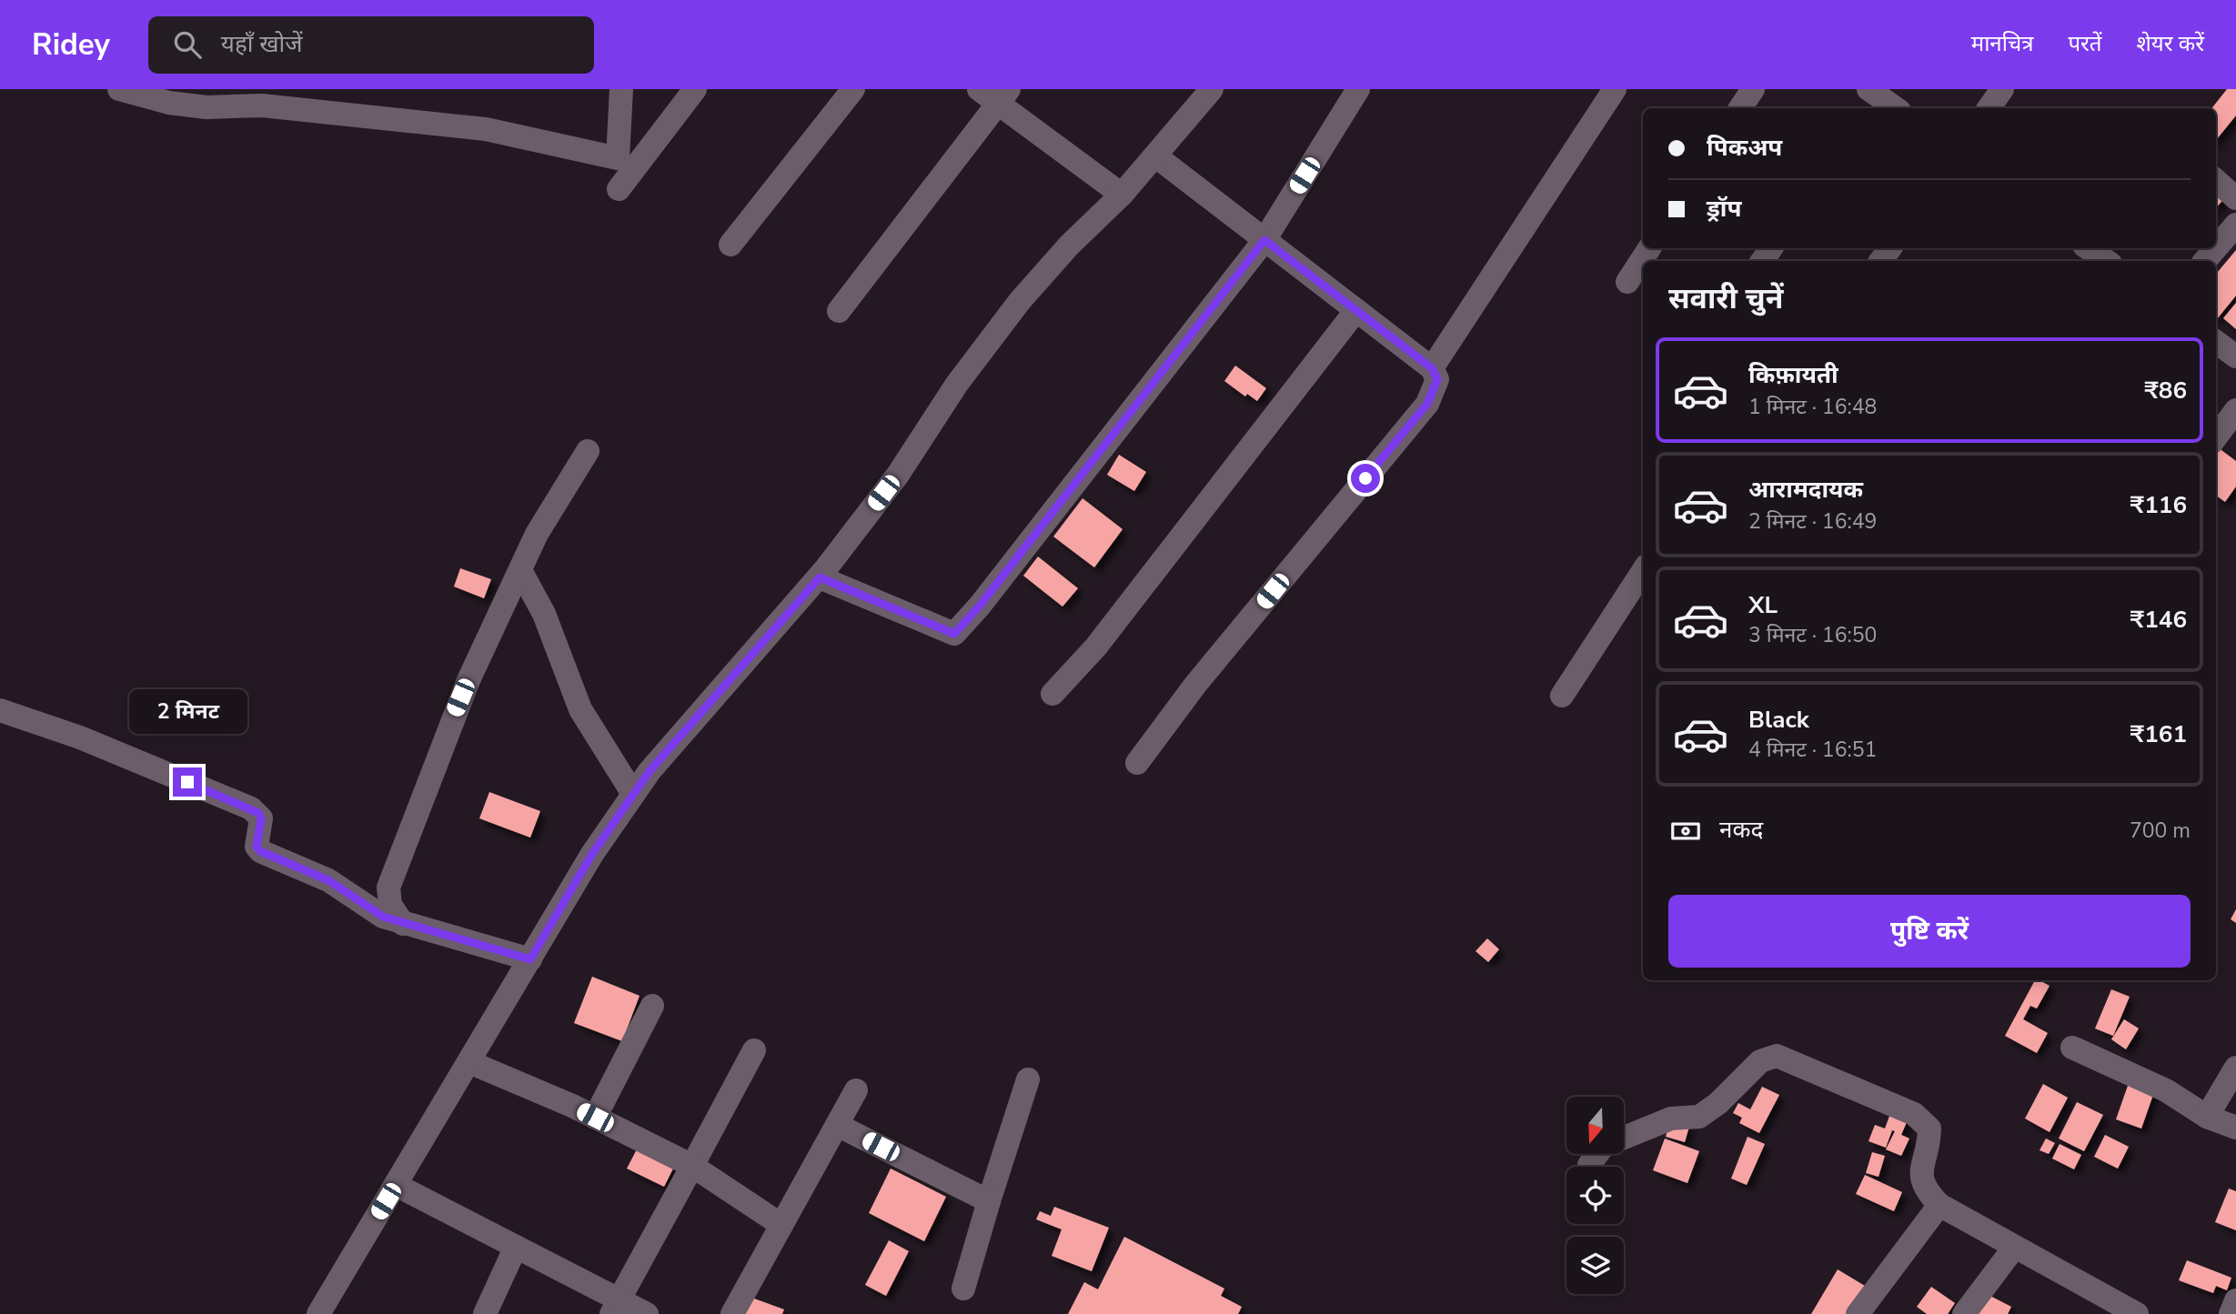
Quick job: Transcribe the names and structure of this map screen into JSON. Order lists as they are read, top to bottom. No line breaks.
{"north":"bottom","page":{"header":"Ridey","search":"यहाँ खोजें","nav":["मानचित्र","परतें","शेयर करें"],"banner":["पिकअप","ड्रॉप"],"heading":"सवारी चुनें","list":[{"name":"किफ़ायती","note":"1 मिनट · 16:48","value":"₹86"},{"name":"आरामदायक","note":"2 मिनट · 16:49","value":"₹116"},{"name":"XL","note":"3 मिनट · 16:50","value":"₹146"},{"name":"Black","note":"4 मिनट · 16:51","value":"₹161"}],"bubble":"2 मिनट","pay":["नकद","700 m"],"buttons":"पुष्टि करें"}}
